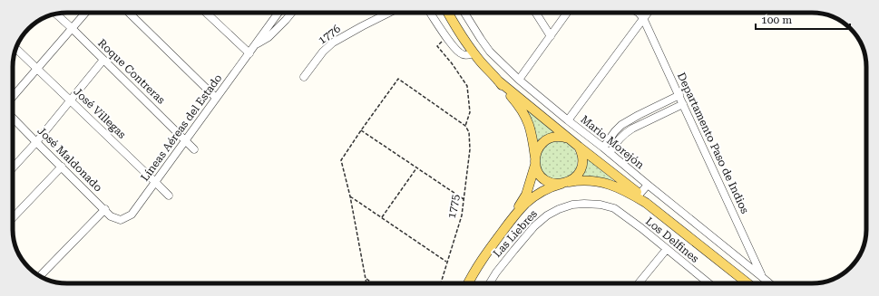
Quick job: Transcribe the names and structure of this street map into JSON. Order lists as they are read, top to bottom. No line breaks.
{"streets":{"street":["1776","Roque Contreras","José Villegas","Líneas Aéreas del Estado","Mario Morejón","Departamento Paso de Indios","José Maldonado","Las Liebres","Los Delfines"],"path":["1775"]},"crossings":[["Roque Contreras","Líneas Aéreas del Estado"],["José Villegas","Líneas Aéreas del Estado"],["Líneas Aéreas del Estado","José Maldonado"],["Mario Morejón","Departamento Paso de Indios"],["Las Liebres","Los Delfines"]],"scale_bar":"100 m"}
